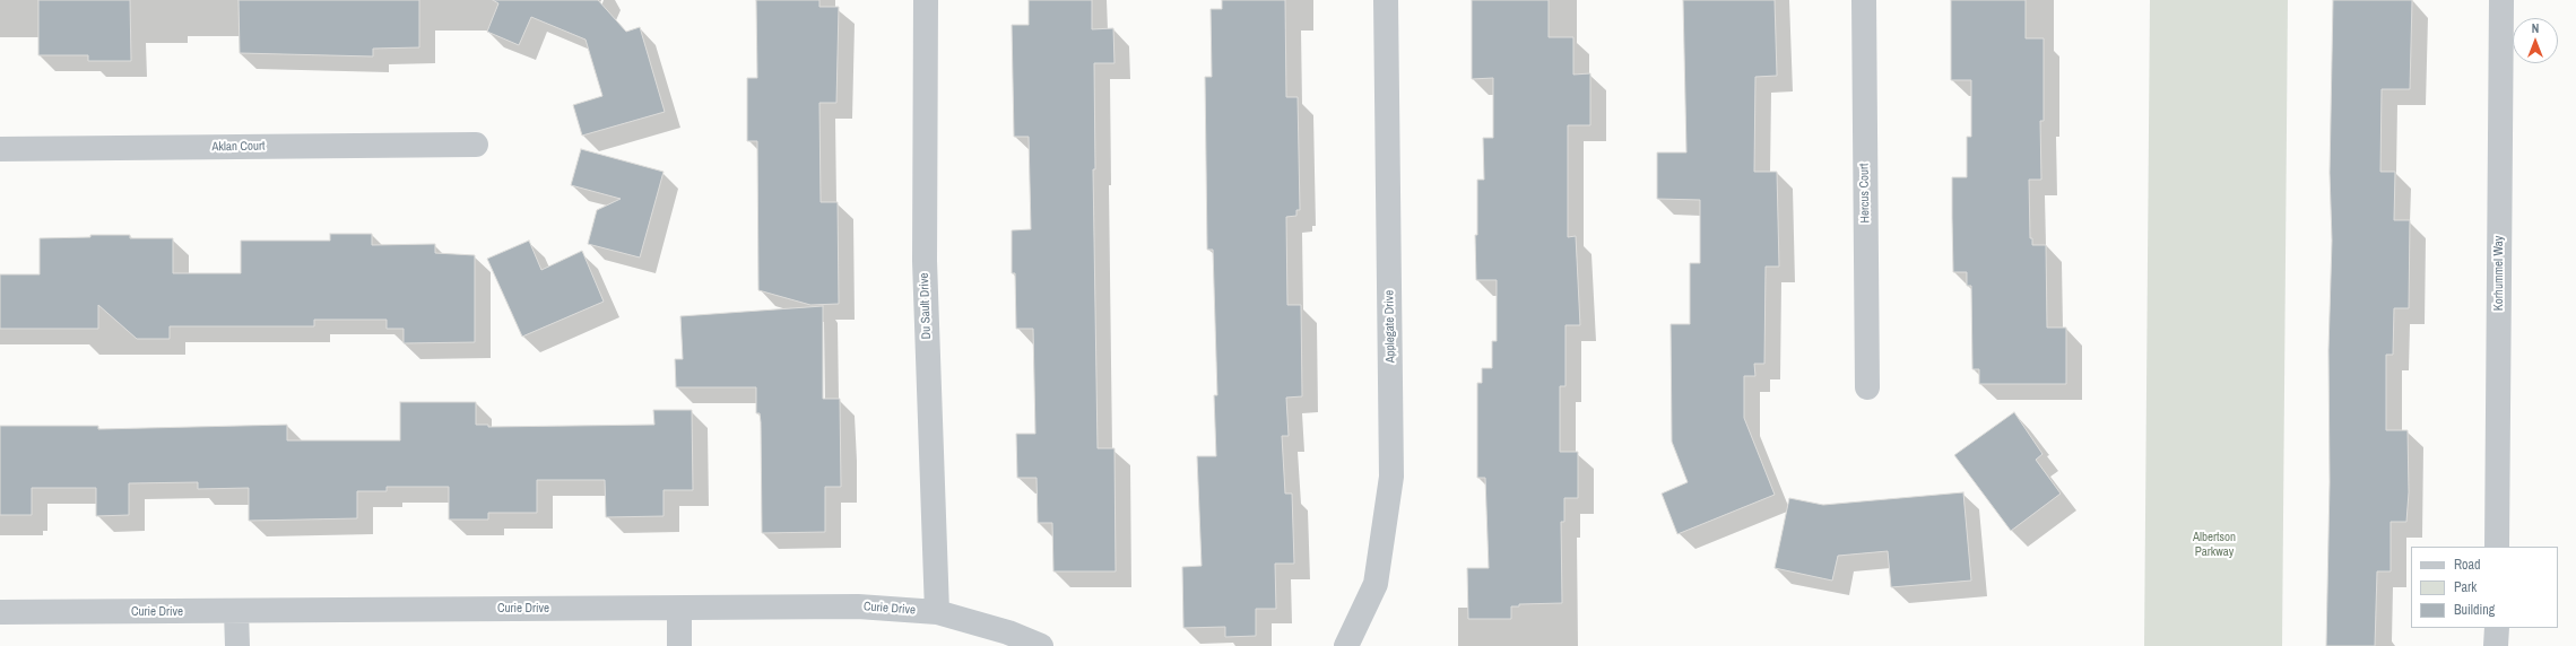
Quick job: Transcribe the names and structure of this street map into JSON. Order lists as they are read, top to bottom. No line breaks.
{"streets":{"street":["Aklan Court","Hercus Court","Korhummel Way","Du Sault Drive","Applegate Drive","Curie Drive"]},"crossings":[["Du Sault Drive","Curie Drive"]],"parks":["Albertson Parkway"],"legend":["Road","Park","Building"],"north":"top"}
